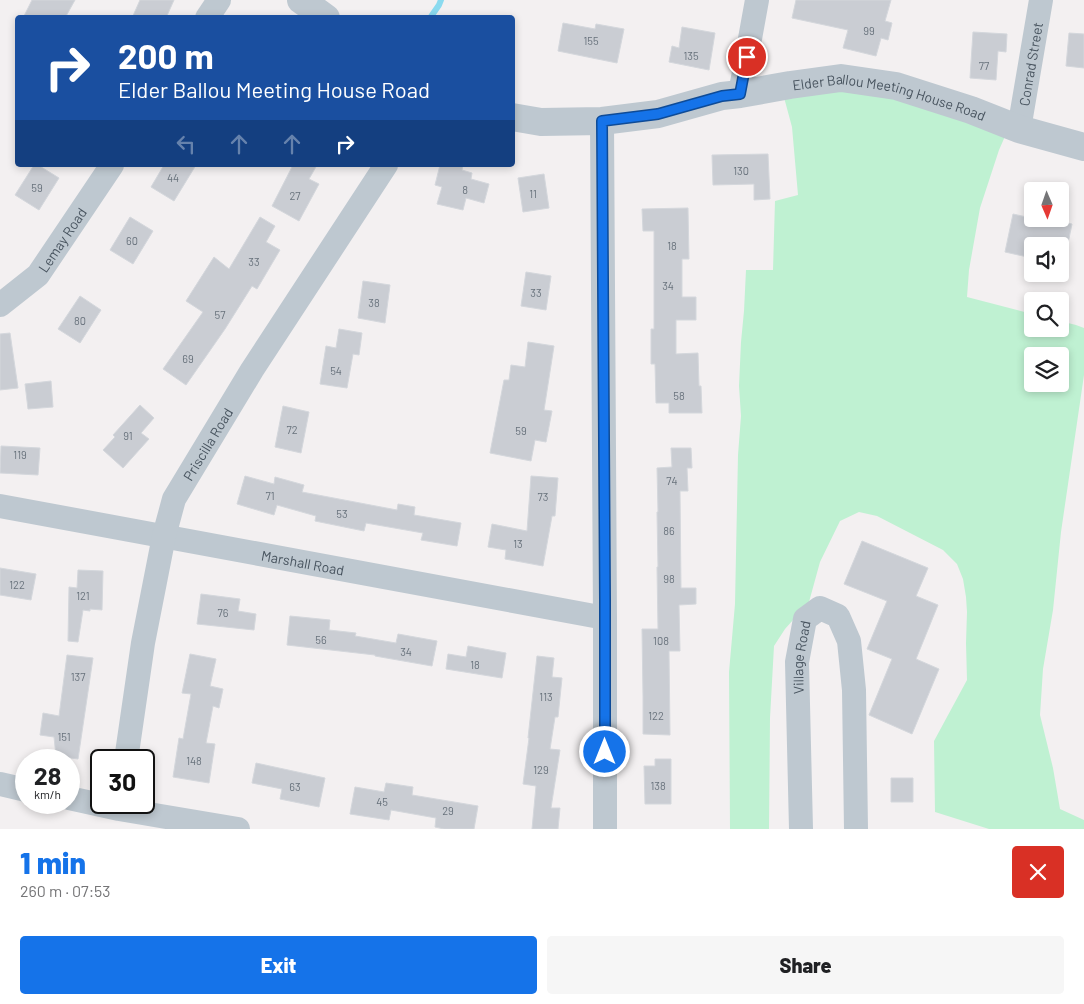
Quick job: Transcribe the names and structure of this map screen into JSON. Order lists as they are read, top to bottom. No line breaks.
{"streets":{"street":["Conrad Street","Elder Ballou Meeting House Road","Lemay Road","Priscilla Road","Marshall Road","Village Road"]},"crossings":[["Conrad Street","Elder Ballou Meeting House Road"],["Priscilla Road","Marshall Road"]],"house_numbers":["99","155","135","77","130","44","59","8","11","27","60","18","33","34","33","38","57","80","69","54","58","72","59","91","119","74","71","73","53","86","13","98","122","121","76","56","108","34","18","137","113","122","151","148","129","138","63","45","29"],"north":"bottom","page":{"turn":["200 m","Elder Ballou Meeting House Road"],"speed":"28 km/h","limit":"30","heading":["1 min","260 m · 07:53"],"buttons":["Exit","Share"]}}
